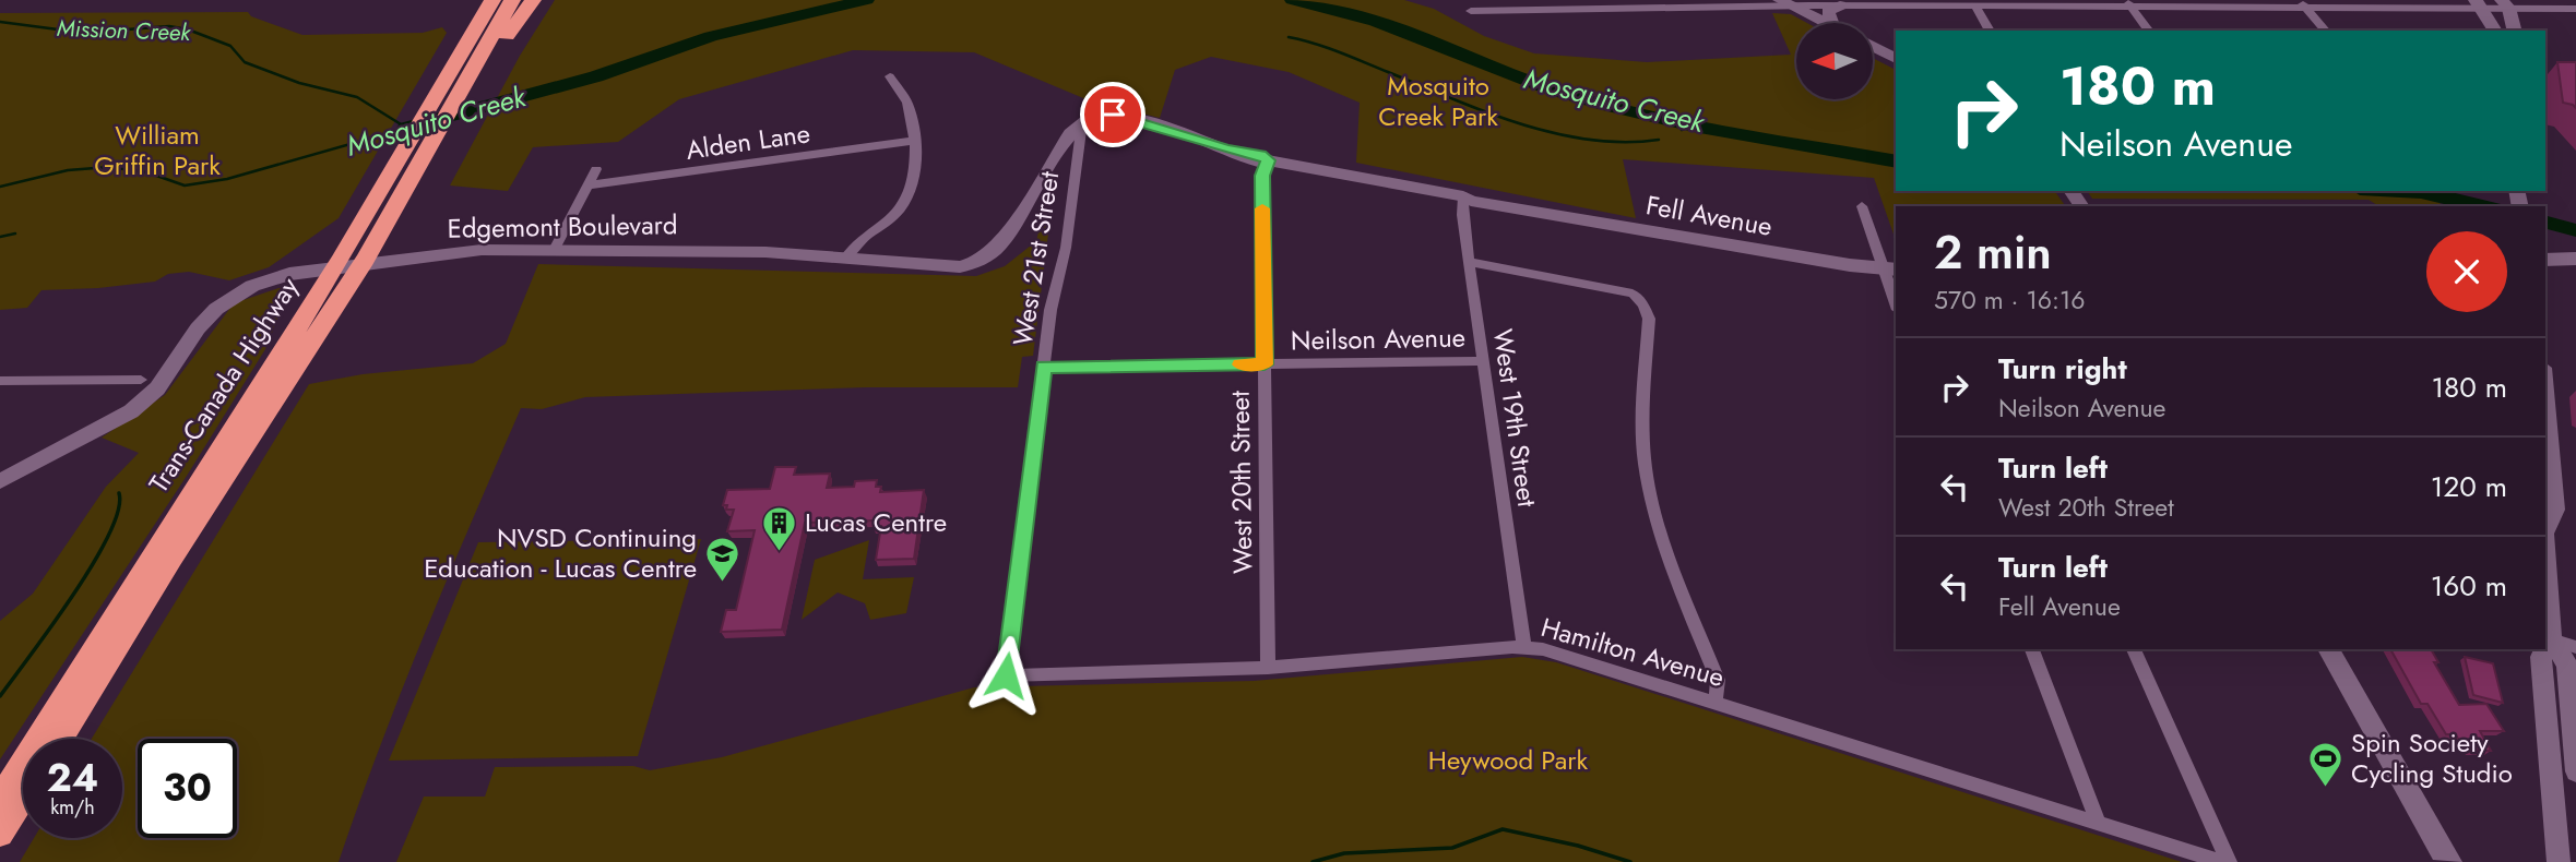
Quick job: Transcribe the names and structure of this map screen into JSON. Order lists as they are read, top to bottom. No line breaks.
{"streets":{"highway":["Trans-Canada Highway"],"street":["Alden Lane","Fell Avenue","Edgemont Boulevard","West 21st Street","Neilson Avenue","West 19th Street","West 20th Street","Hamilton Avenue"]},"crossings":[["Fell Avenue","Edgemont Boulevard"],["Fell Avenue","West 21st Street"],["Fell Avenue","West 19th Street"],["Fell Avenue","West 20th Street"],["Edgemont Boulevard","West 21st Street"],["West 21st Street","Neilson Avenue"],["West 21st Street","Hamilton Avenue"],["Neilson Avenue","West 19th Street"],["Neilson Avenue","West 20th Street"],["West 19th Street","Hamilton Avenue"],["West 20th Street","Hamilton Avenue"]],"water":["Mission Creek","Mosquito Creek"],"parks":["Mosquito Creek Park","William Griffin Park","Heywood Park"],"places":{"building":["Lucas Centre"],"school or university":["NVSD Continuing Education - Lucas Centre"],"sports":["Spin Society Cycling Studio"]},"north":"left","page":{"turn":["180 m","Neilson Avenue"],"heading":["2 min","570 m · 16:16"],"list":[{"name":"Turn right","note":"Neilson Avenue","value":"180 m"},{"name":"Turn left","note":"West 20th Street","value":"120 m"},{"name":"Turn left","note":"Fell Avenue","value":"160 m"}],"speed":"24 km/h","limit":"30"}}
